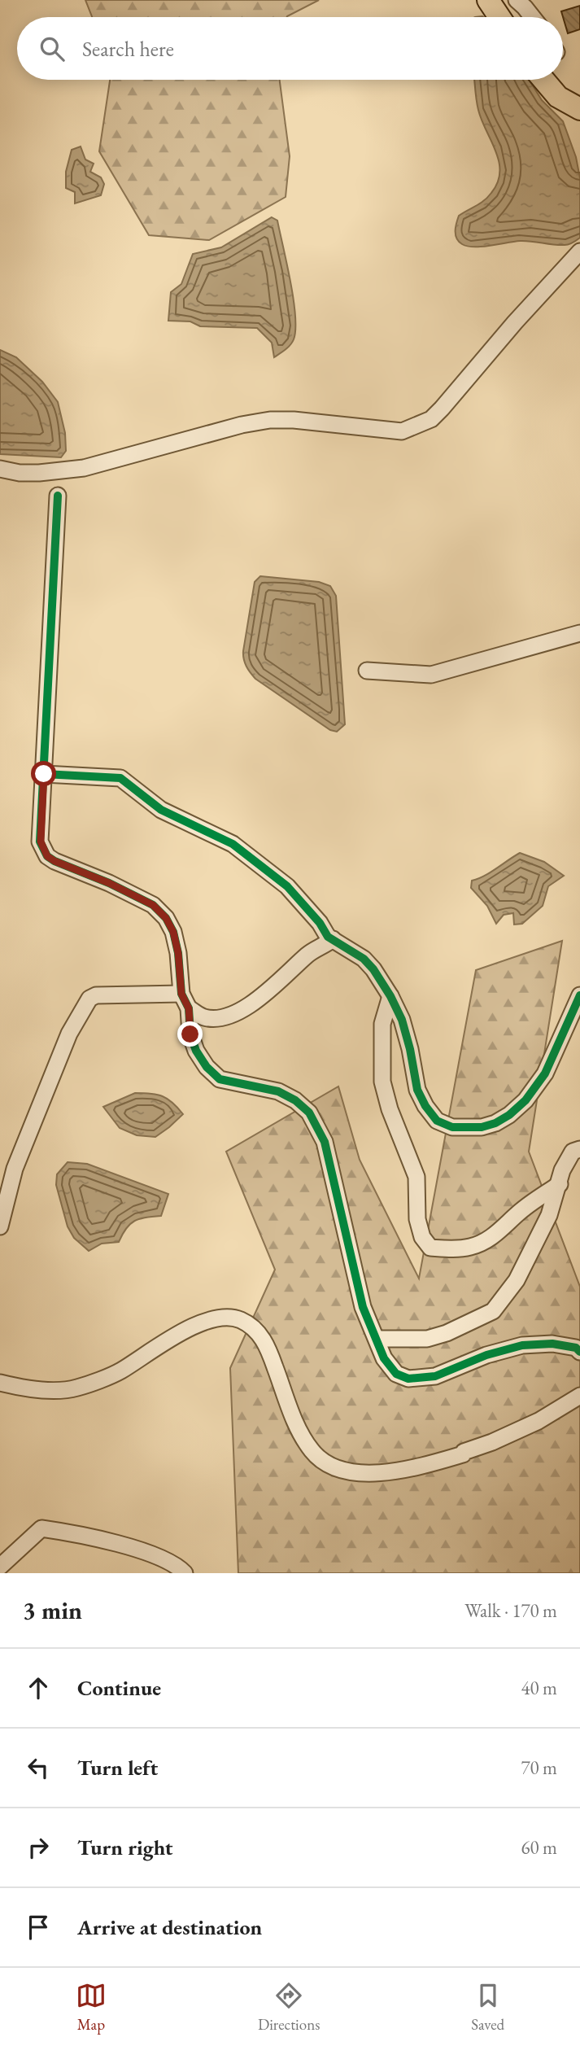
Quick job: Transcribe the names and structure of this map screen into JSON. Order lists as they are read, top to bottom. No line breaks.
{"page":{"search":"Search here","heading":["3 min","Walk · 170 m"],"list":[["Continue","40 m"],["Turn left","70 m"],["Turn right","60 m"],"Arrive at destination"],"nav":["Map","Directions","Saved"]}}
